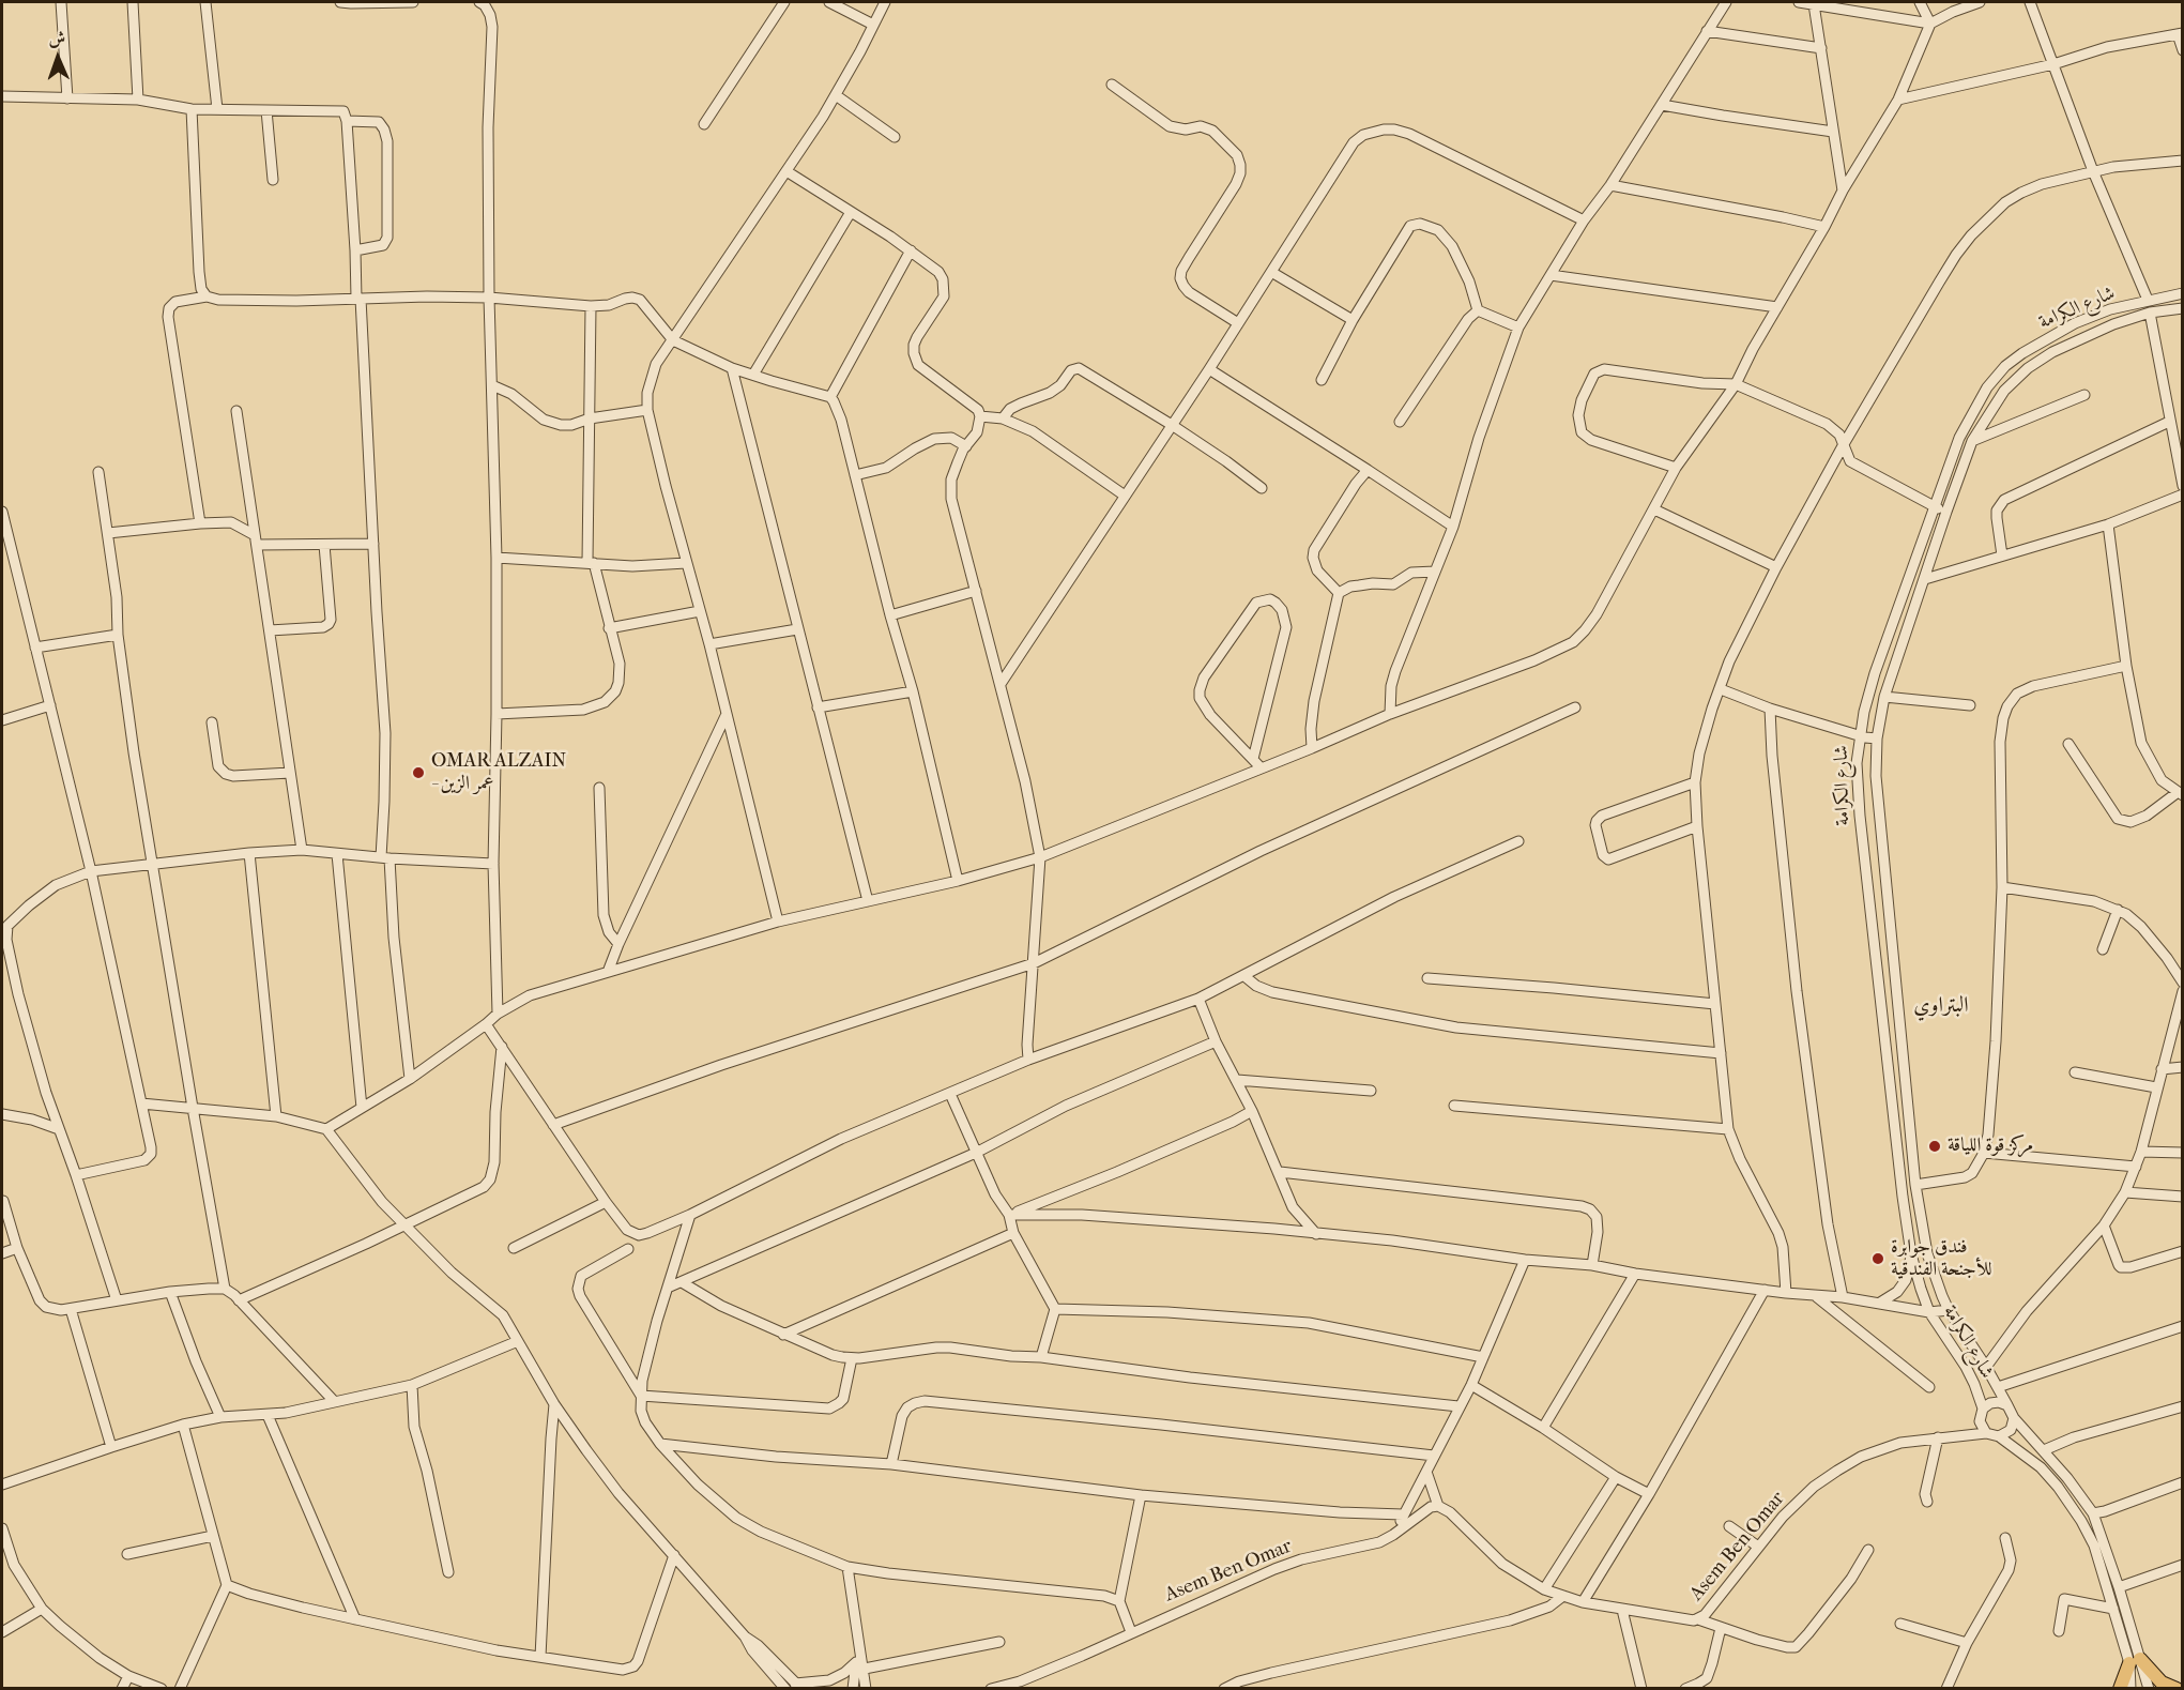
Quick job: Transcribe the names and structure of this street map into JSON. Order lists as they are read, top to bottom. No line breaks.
{"streets":{"street":["شارع الكرامة","Asem Ben Omar"]},"crossings":[["شارع الكرامة","Asem Ben Omar"]],"districts":["البتراوي"],"places":["OMAR ALZAIN - عمر الزين","مركز قوة اللياقة","فندق جوابرة للأجنحة الفندقية"],"north":"top"}
